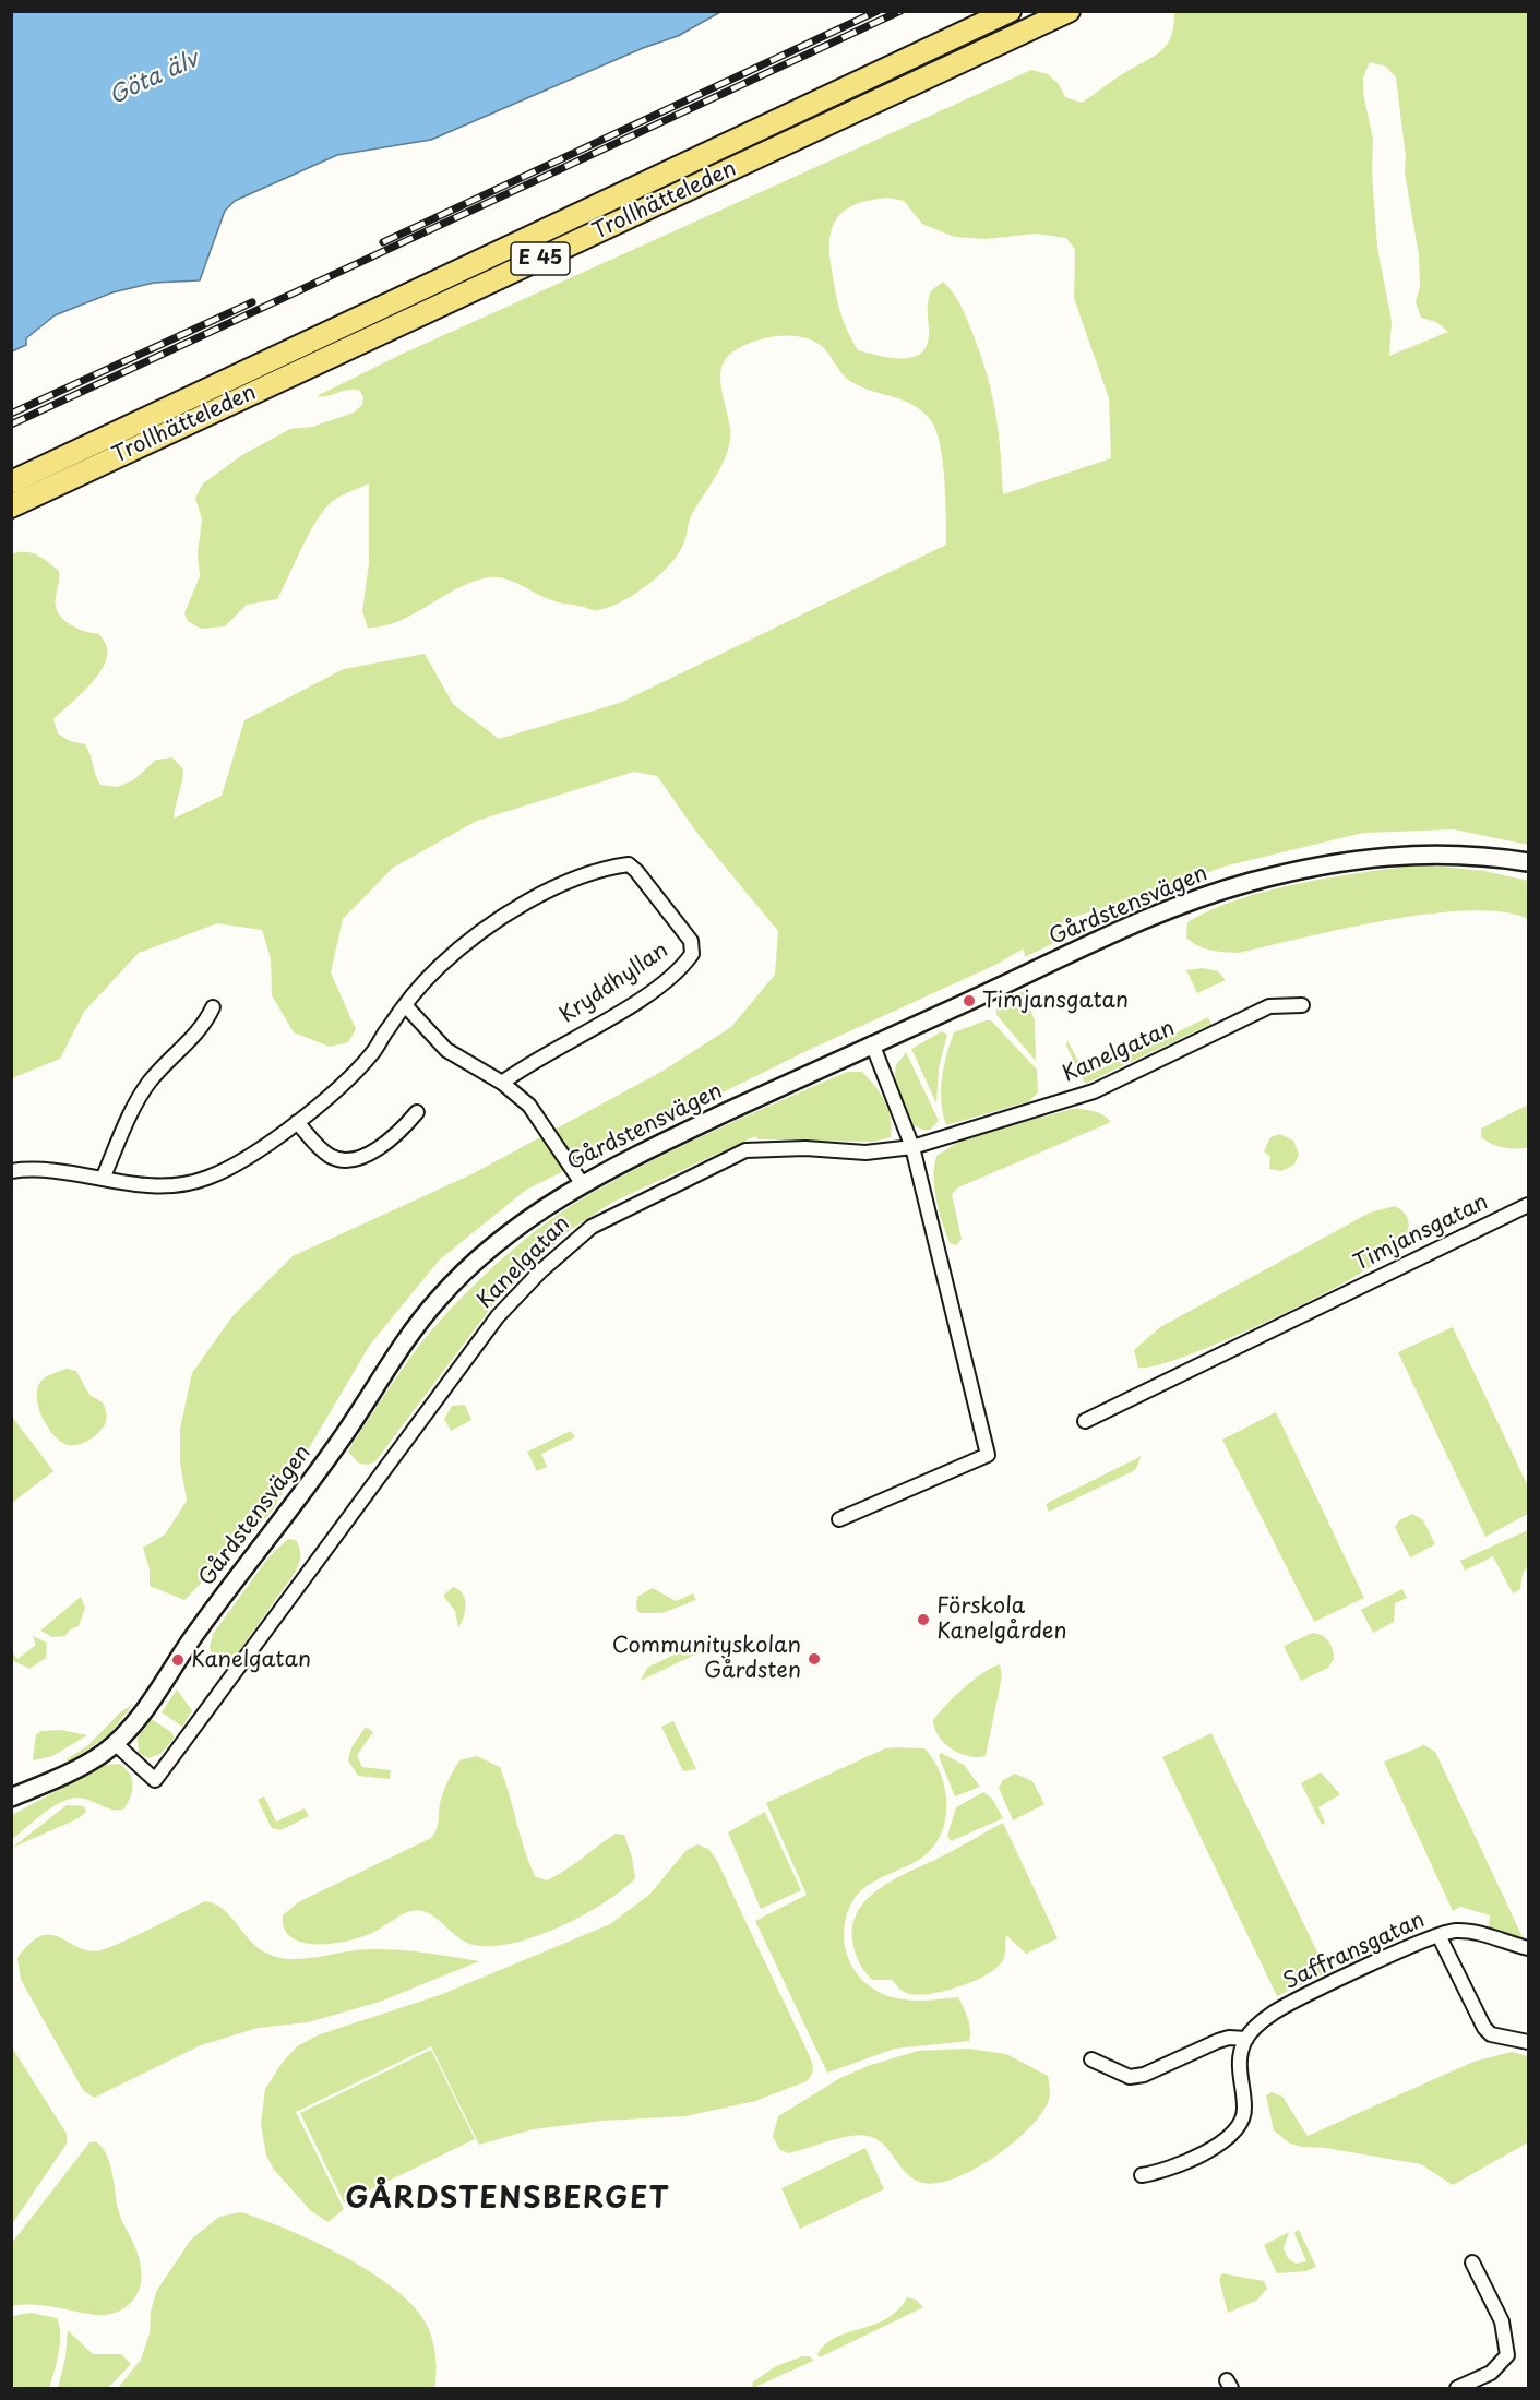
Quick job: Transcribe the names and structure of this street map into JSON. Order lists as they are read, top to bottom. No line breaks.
{"streets":{"highway":["Trollhätteleden","E 45"],"street":["Gårdstensvägen","Kryddhyllan","Kanelgatan","Timjansgatan","Saffransgatan"]},"crossings":[["Gårdstensvägen","Kanelgatan"]],"districts":["GÅRDSTENSBERGET"],"water":["Göta älv"],"places":["Timjansgatan","Förskola Kanelgården","Communityskolan Gårdsten","Kanelgatan"]}
